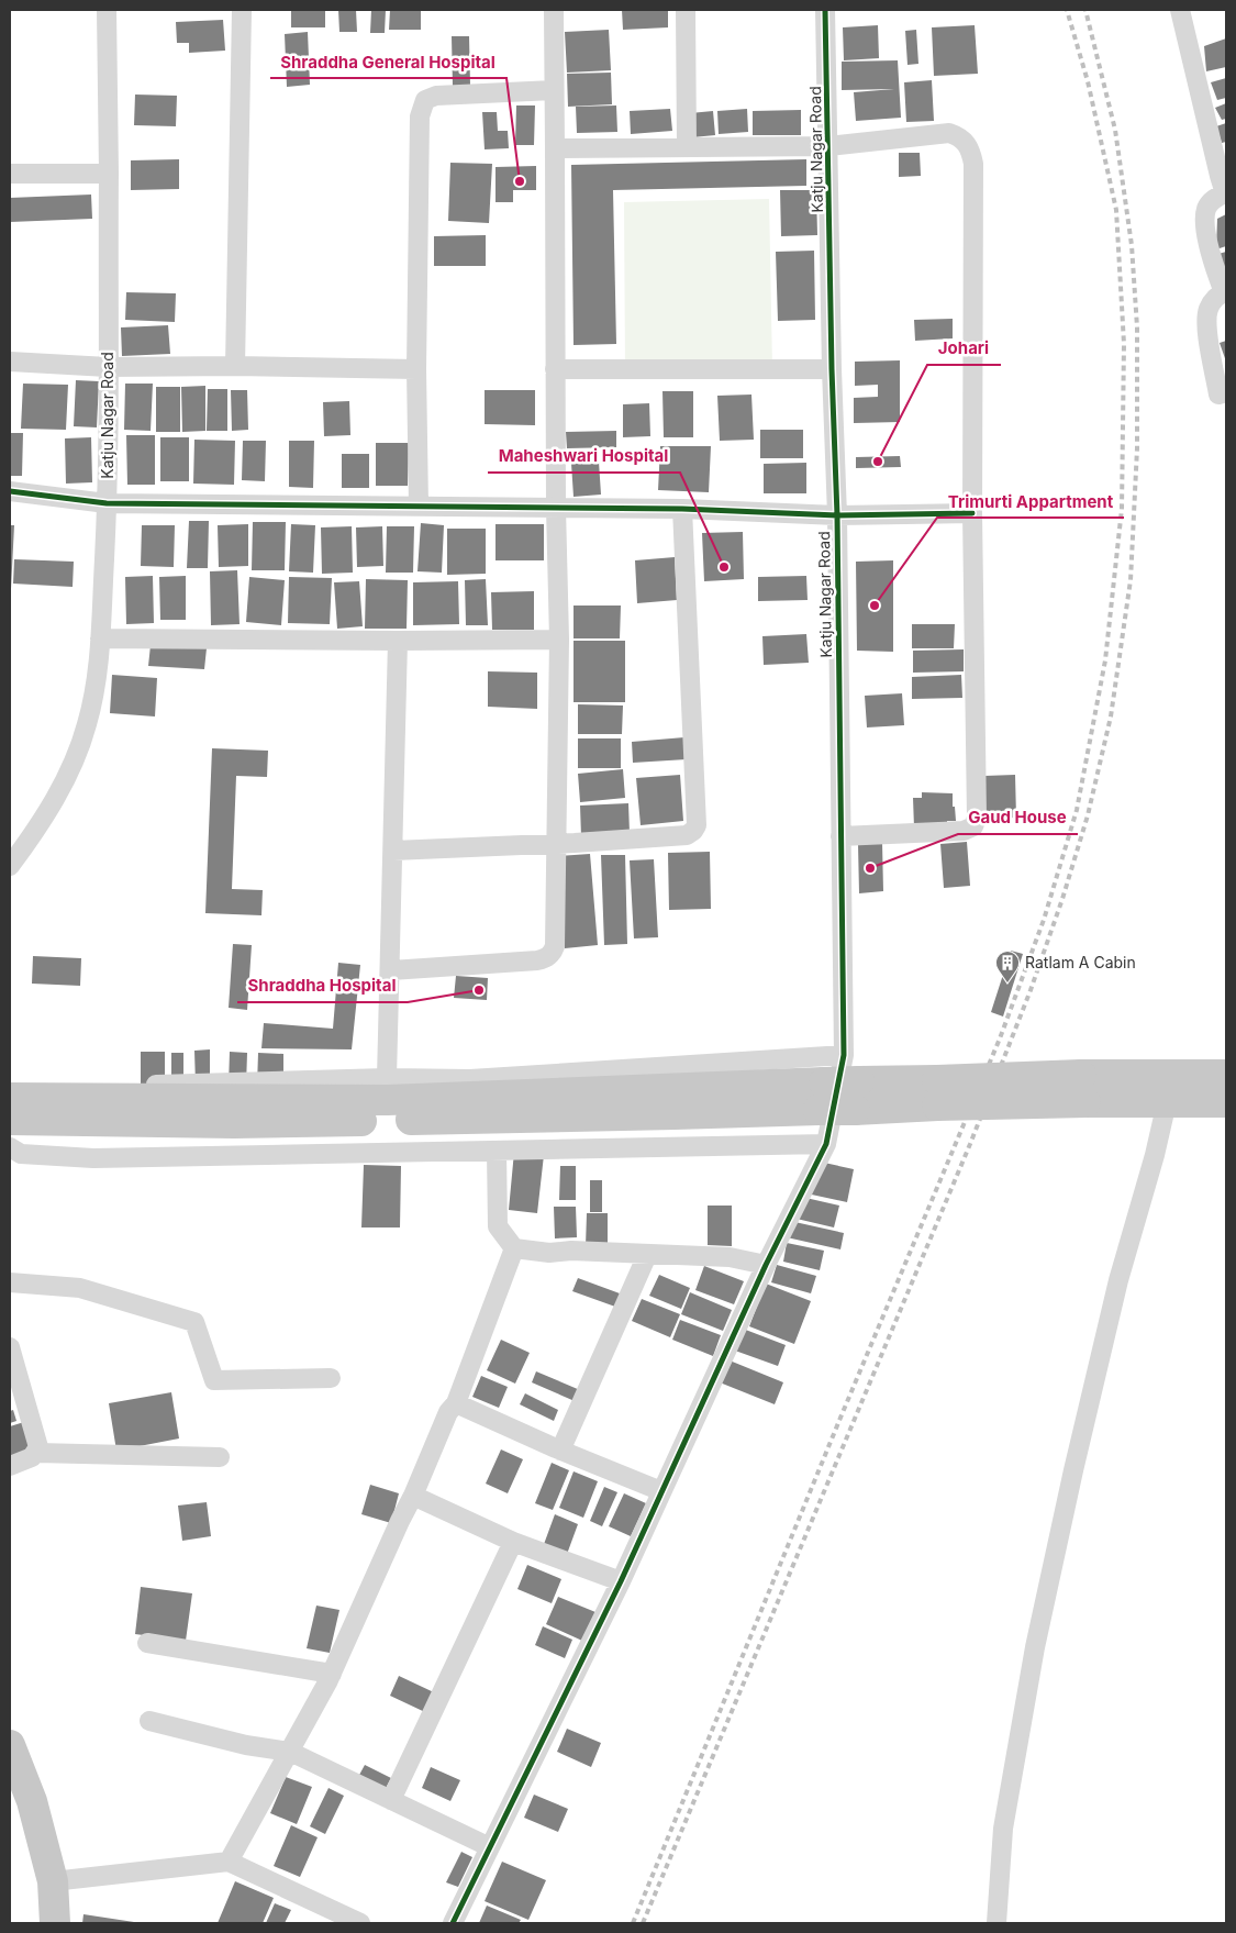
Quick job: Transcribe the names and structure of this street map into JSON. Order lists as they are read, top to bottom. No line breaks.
{"streets":{"street":["Katju Nagar Road"]},"places":{"other":["Shraddha General Hospital","Johari","Maheshwari Hospital","Trimurti Appartment","Gaud House","Shraddha Hospital"],"building":["Ratlam A Cabin"]}}
